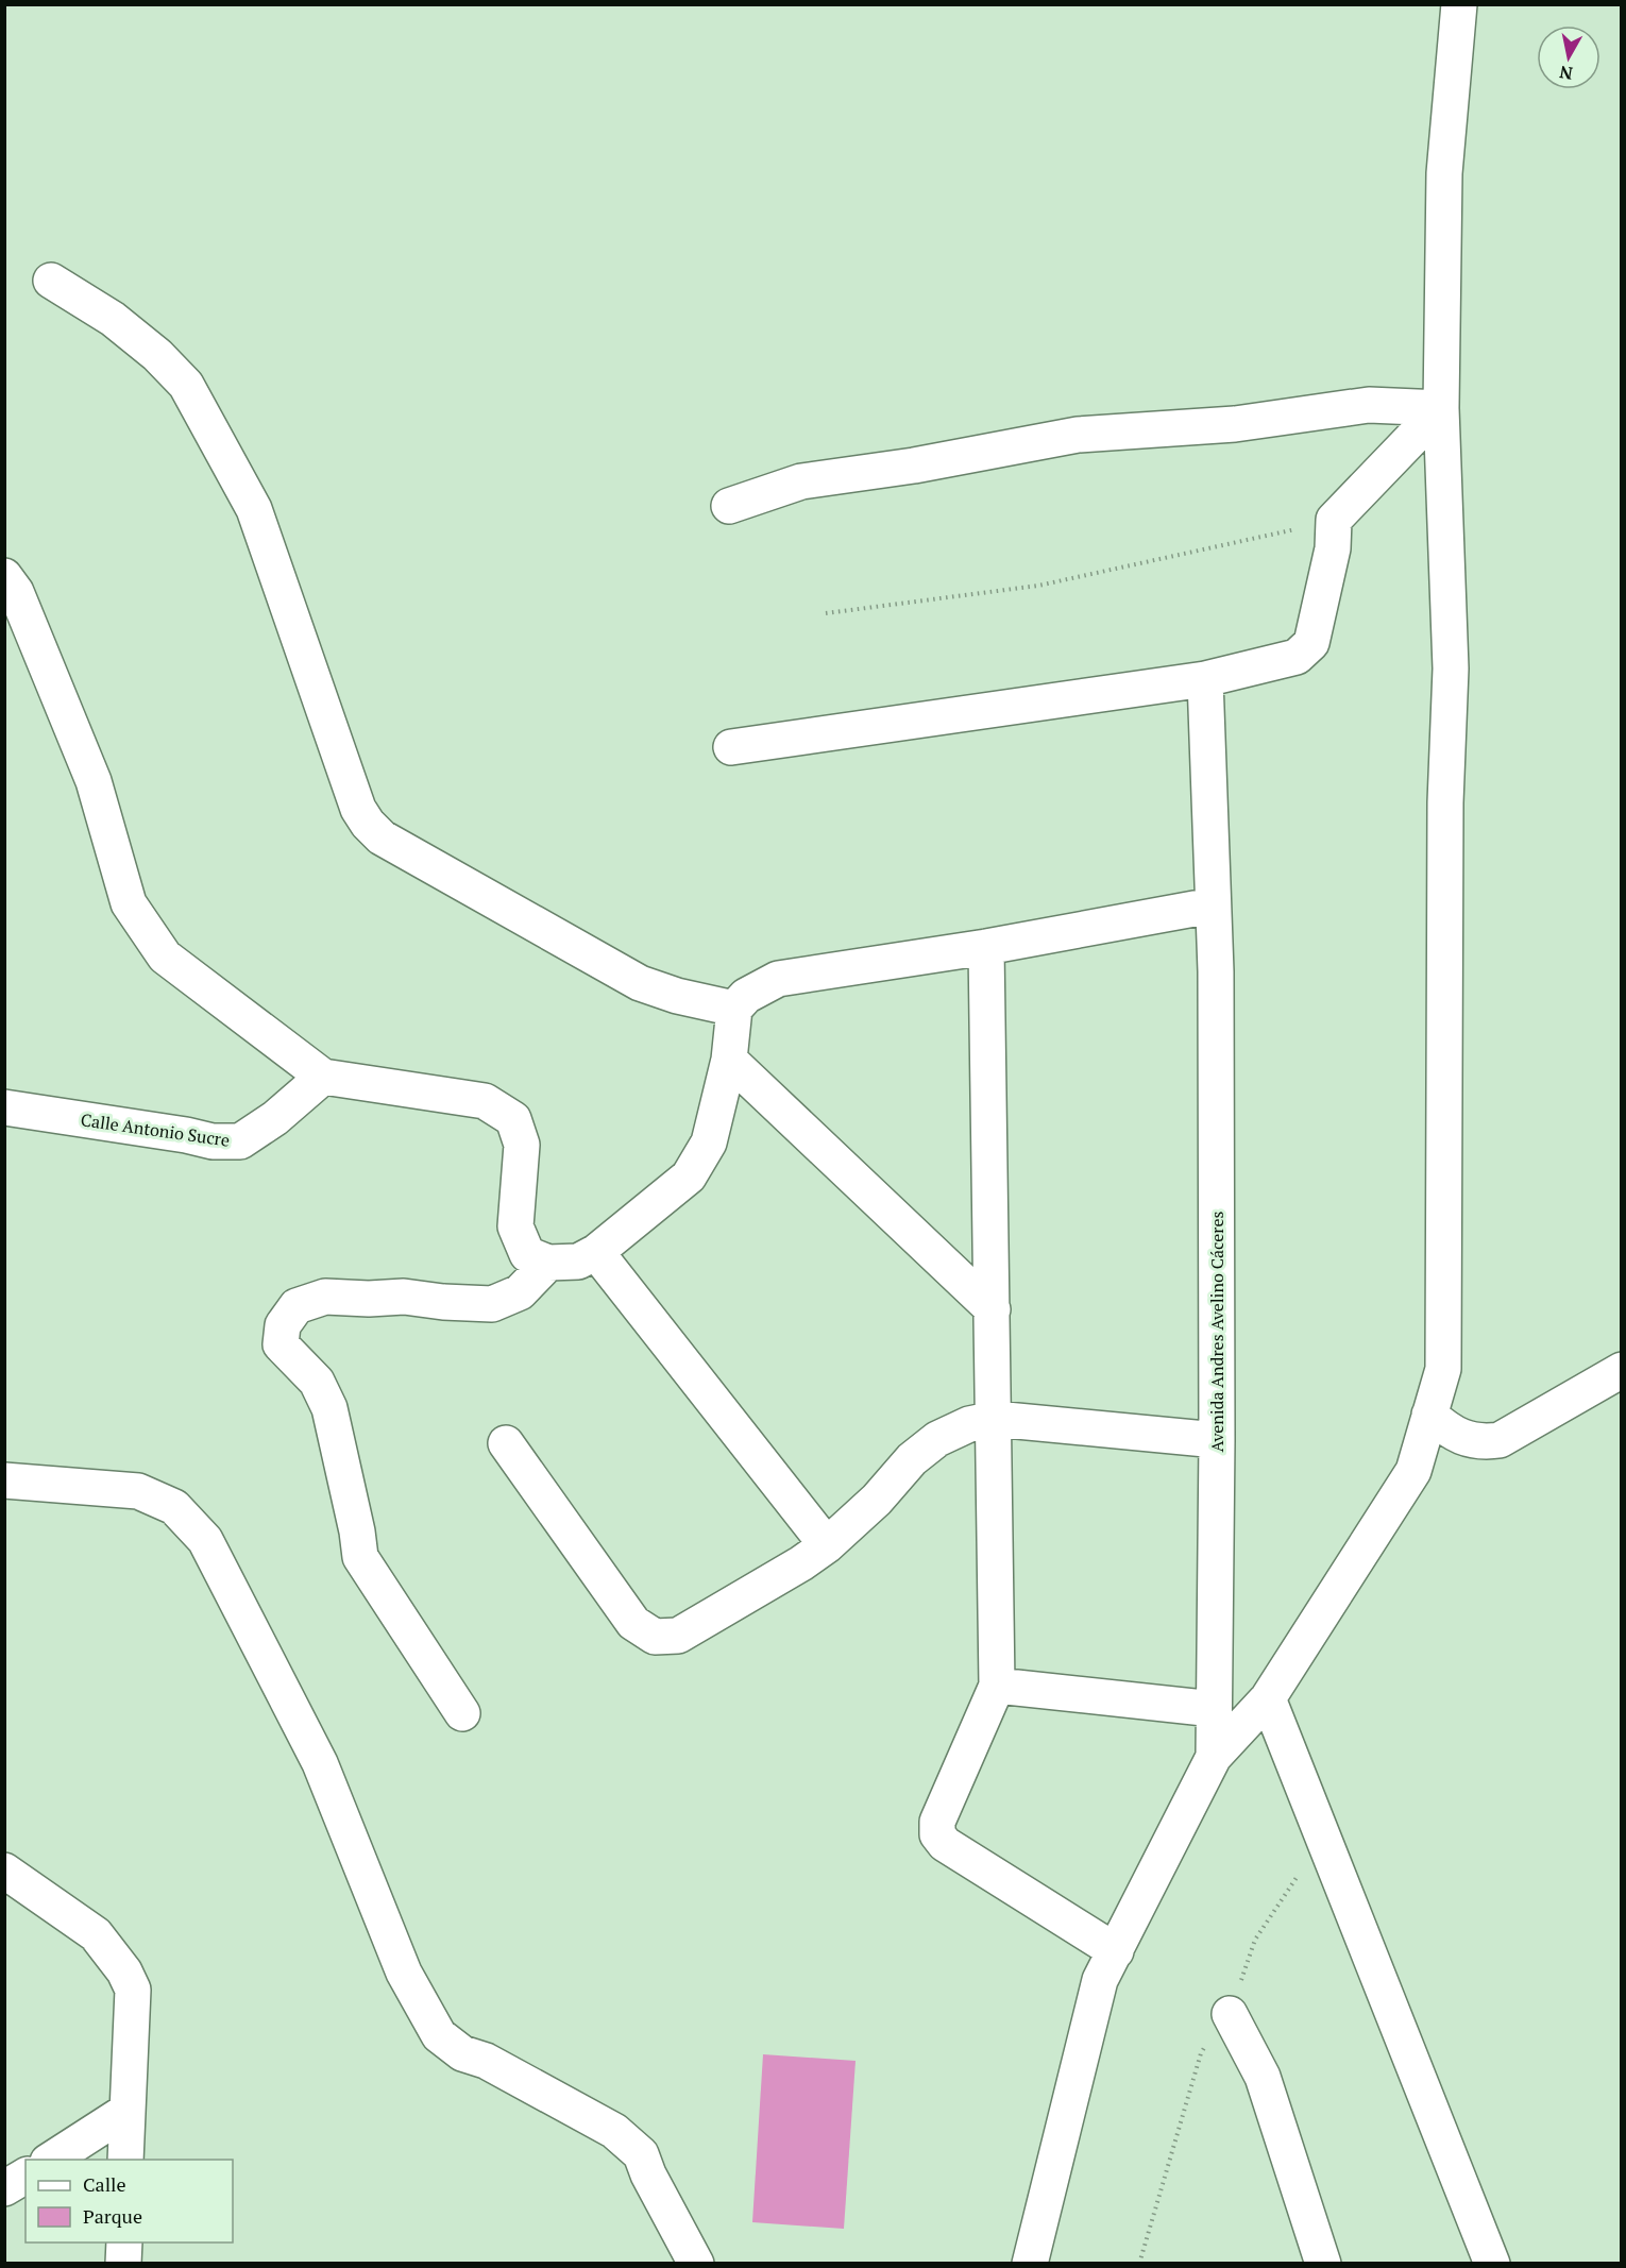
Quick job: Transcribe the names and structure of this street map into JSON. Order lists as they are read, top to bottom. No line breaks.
{"streets":{"street":["Calle Antonio Sucre","Avenida Andres Avelino Cáceres"]},"legend":["Calle","Parque"],"north":"bottom"}
